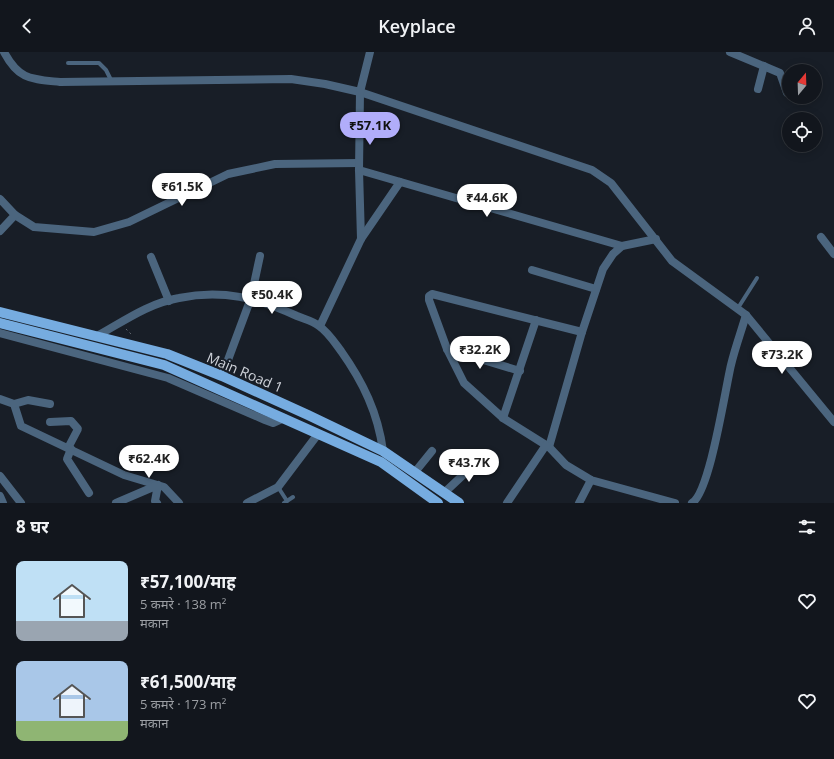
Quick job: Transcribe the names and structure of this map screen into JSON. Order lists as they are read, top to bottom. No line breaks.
{"streets":{"main road":["Main Road 1"]},"north":"top","page":{"header":"Keyplace","price":["₹57.1K","₹61.5K","₹44.6K","₹50.4K","₹32.2K","₹73.2K","₹62.4K","₹43.7K"],"heading":"8 घर","list":[{"name":"₹57,100/माह","note":"5 कमरे · 138 m² · मकान"},{"name":"₹61,500/माह","note":"5 कमरे · 173 m² · मकान"}]}}
